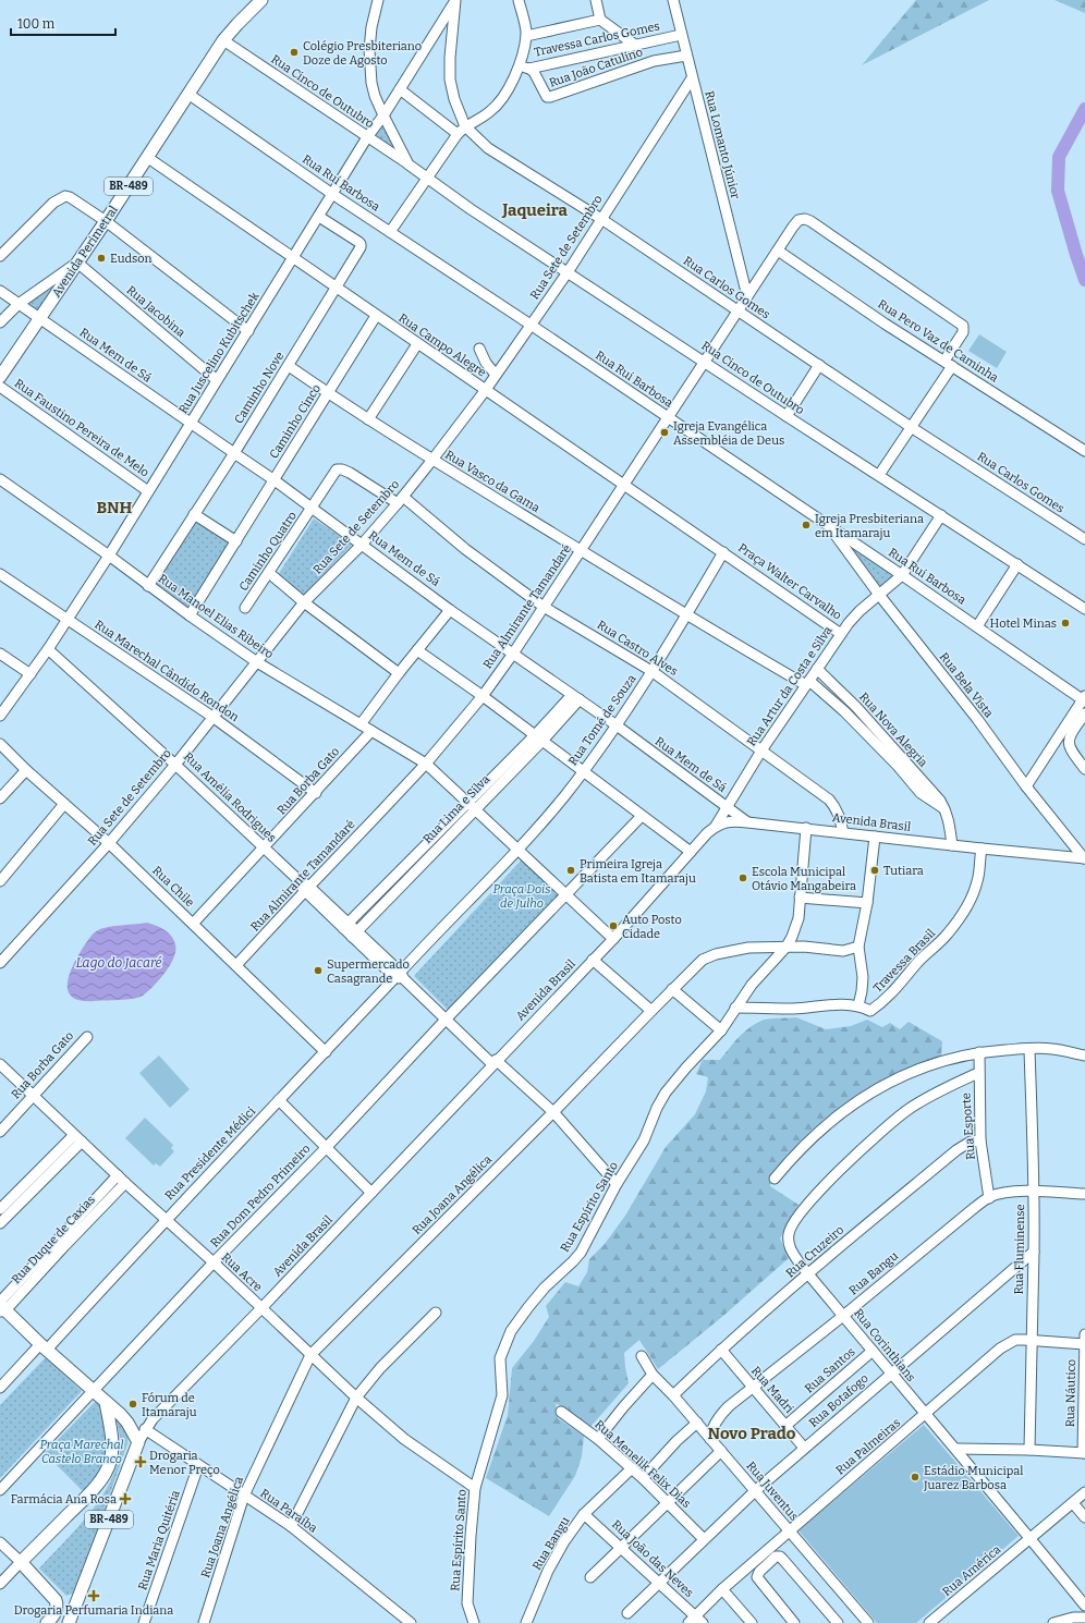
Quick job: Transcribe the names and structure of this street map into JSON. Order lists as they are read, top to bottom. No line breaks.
{"streets":{"main road":["BR-489","Avenida Perimetral"],"street":["Travessa Carlos Gomes","Rua João Catulino","Rua Cinco de Outubro","Rua Lomanto Júnior","Rua Rui Barbosa","Rua Sete de Setembro","Rua Carlos Gomes","Rua Jacobina","Rua Pero Vaz de Caminha","Rua Campo Alegre","Rua Juscelino Kubitschek","Rua Mem de Sá","Caminho Nove","Caminho Cinco","Rua Faustino Pereira de Melo","Rua Vasco da Gama","Caminho Quatro","Praça Walter Carvalho","Rua Almirante Tamandaré","Rua Manoel Elias Ribeiro","Rua Castro Alves","Rua Marechal Cândido Rondon","Rua Bela Vista","Rua Artur da Costa e Silva","Rua Tomé de Souza","Rua Nova Alegria","Rua Borba Gato","Rua Amélia Rodrigues","Rua Lima e Silva","Avenida Brasil","Rua Chile","Travessa Brasil","Rua Esporte","Rua Presidente Médici","Rua Joana Angélica","Rua Dom Pedro Primeiro","Rua Espírito Santo","Rua Duque de Caxias","Rua Fluminense","Rua Cruzeiro","Rua Acre","Rua Bangu","Rua Corinthians","Rua Santos","Rua Madri","Rua Náutico","Rua Botafogo","Rua Palmeiras","Rua Menelik Felix Dias","Rua Juventus","Rua Paraíba","Rua Maria Quitéria","Rua João das Neves","Rua América"]},"crossings":[["Travessa Carlos Gomes","Rua João Catulino"],["Travessa Carlos Gomes","Rua Lomanto Júnior"],["Rua João Catulino","Rua Lomanto Júnior"],["Rua Cinco de Outubro","Rua Sete de Setembro"],["Rua Cinco de Outubro","Avenida Perimetral"],["Rua Cinco de Outubro","Rua Juscelino Kubitschek"],["Rua Cinco de Outubro","Rua Almirante Tamandaré"],["Rua Cinco de Outubro","Rua Artur da Costa e Silva"],["Rua Lomanto Júnior","Rua Sete de Setembro"],["Rua Lomanto Júnior","Rua Almirante Tamandaré"],["Rua Rui Barbosa","Rua Sete de Setembro"],["Rua Rui Barbosa","Avenida Perimetral"],["Rua Rui Barbosa","Rua Juscelino Kubitschek"],["Rua Rui Barbosa","Rua Almirante Tamandaré"],["Rua Rui Barbosa","Rua Bela Vista"],["Rua Rui Barbosa","Rua Artur da Costa e Silva"],["BR-489","Avenida Brasil"],["Rua Sete de Setembro","Rua Carlos Gomes"],["Rua Sete de Setembro","Rua Campo Alegre"],["Rua Sete de Setembro","Rua Mem de Sá"],["Rua Sete de Setembro","Rua Vasco da Gama"],["Rua Sete de Setembro","Caminho Quatro"],["Rua Sete de Setembro","Rua Manoel Elias Ribeiro"],["Rua Sete de Setembro","Rua Castro Alves"],["Rua Sete de Setembro","Rua Marechal Cândido Rondon"],["Rua Sete de Setembro","Rua Amélia Rodrigues"],["Rua Sete de Setembro","Rua Chile"],["Avenida Perimetral","Rua Jacobina"],["Avenida Perimetral","Rua Campo Alegre"],["Avenida Perimetral","Rua Mem de Sá"],["Rua Carlos Gomes","Rua Juscelino Kubitschek"],["Rua Carlos Gomes","Rua Almirante Tamandaré"],["Rua Jacobina","Rua Juscelino Kubitschek"],["Rua Pero Vaz de Caminha","Rua Almirante Tamandaré"],["Rua Campo Alegre","Rua Juscelino Kubitschek"],["Rua Campo Alegre","Caminho Nove"],["Rua Campo Alegre","Caminho Cinco"],["Rua Campo Alegre","Praça Walter Carvalho"],["Rua Campo Alegre","Rua Almirante Tamandaré"],["Rua Campo Alegre","Rua Tomé de Souza"],["Rua Juscelino Kubitschek","Rua Mem de Sá"],["Rua Juscelino Kubitschek","Caminho Nove"],["Rua Juscelino Kubitschek","Rua Faustino Pereira de Melo"],["Rua Juscelino Kubitschek","Rua Manoel Elias Ribeiro"],["Rua Juscelino Kubitschek","Rua Marechal Cândido Rondon"],["Rua Juscelino Kubitschek","Rua Amélia Rodrigues"],["Rua Mem de Sá","Caminho Nove"],["Rua Mem de Sá","Caminho Cinco"],["Rua Mem de Sá","Caminho Quatro"],["Rua Mem de Sá","Rua Almirante Tamandaré"],["Rua Mem de Sá","Rua Artur da Costa e Silva"],["Rua Mem de Sá","Rua Tomé de Souza"],["Rua Mem de Sá","Rua Lima e Silva"],["Rua Mem de Sá","Avenida Brasil"],["Caminho Nove","Rua Vasco da Gama"],["Caminho Nove","Rua Manoel Elias Ribeiro"],["Caminho Cinco","Rua Vasco da Gama"],["Caminho Cinco","Rua Manoel Elias Ribeiro"],["Rua Vasco da Gama","Rua Almirante Tamandaré"],["Rua Vasco da Gama","Rua Tomé de Souza"],["Caminho Quatro","Rua Castro Alves"],["Praça Walter Carvalho","Rua Artur da Costa e Silva"],["Praça Walter Carvalho","Rua Tomé de Souza"],["Rua Almirante Tamandaré","Rua Manoel Elias Ribeiro"],["Rua Almirante Tamandaré","Rua Castro Alves"],["Rua Almirante Tamandaré","Rua Amélia Rodrigues"],["Rua Almirante Tamandaré","Rua Chile"],["Rua Manoel Elias Ribeiro","Rua Tomé de Souza"],["Rua Manoel Elias Ribeiro","Rua Borba Gato"],["Rua Manoel Elias Ribeiro","Rua Lima e Silva"],["Rua Castro Alves","Rua Artur da Costa e Silva"],["Rua Castro Alves","Rua Tomé de Souza"],["Rua Castro Alves","Avenida Brasil"],["Rua Marechal Cândido Rondon","Rua Borba Gato"],["Rua Bela Vista","Rua Artur da Costa e Silva"],["Rua Bela Vista","Avenida Brasil"],["Rua Artur da Costa e Silva","Rua Nova Alegria"],["Rua Artur da Costa e Silva","Avenida Brasil"],["Rua Nova Alegria","Avenida Brasil"],["Rua Borba Gato","Rua Amélia Rodrigues"],["Rua Borba Gato","Rua Chile"],["Rua Borba Gato","Rua Acre"],["Rua Amélia Rodrigues","Rua Lima e Silva"],["Rua Amélia Rodrigues","Rua Presidente Médici"],["Avenida Brasil","Travessa Brasil"],["Avenida Brasil","Rua Espírito Santo"],["Avenida Brasil","Rua Acre"],["Avenida Brasil","Rua Paraíba"],["Rua Chile","Rua Presidente Médici"],["Travessa Brasil","Rua Espírito Santo"],["Rua Esporte","Rua Cruzeiro"],["Rua Esporte","Rua Bangu"],["Rua Esporte","Rua Corinthians"],["Rua Presidente Médici","Rua Acre"],["Rua Joana Angélica","Rua Espírito Santo"],["Rua Joana Angélica","Rua Acre"],["Rua Joana Angélica","Rua Paraíba"],["Rua Dom Pedro Primeiro","Rua Acre"],["Rua Espírito Santo","Rua Acre"],["Rua Duque de Caxias","Rua Acre"],["Rua Fluminense","Rua Bangu"],["Rua Fluminense","Rua Botafogo"],["Rua Fluminense","Rua Palmeiras"],["Rua Cruzeiro","Rua Corinthians"],["Rua Cruzeiro","Rua Madri"],["Rua Cruzeiro","Rua Juventus"],["Rua Bangu","Rua Corinthians"],["Rua Bangu","Rua Madri"],["Rua Bangu","Rua Menelik Felix Dias"],["Rua Bangu","Rua Juventus"],["Rua Bangu","Rua João das Neves"],["Rua Corinthians","Rua Santos"],["Rua Corinthians","Rua Botafogo"],["Rua Corinthians","Rua Palmeiras"],["Rua Corinthians","Rua América"],["Rua Santos","Rua Madri"],["Rua Madri","Rua Botafogo"],["Rua Náutico","Rua Palmeiras"],["Rua Botafogo","Rua Menelik Felix Dias"],["Rua Botafogo","Rua Juventus"],["Rua Botafogo","Rua João das Neves"],["Rua Palmeiras","Rua Juventus"],["Rua Palmeiras","Rua João das Neves"],["Rua Paraíba","Rua Maria Quitéria"]],"districts":["Jaqueira","BNH","Novo Prado"],"water":["Lago do Jacaré"],"parks":["Praça Dois de Julho","Praça Marechal Castelo Branco"],"places":{"other":["Colégio Presbiteriano Doze de Agosto","Eudson","Igreja Evangélica Assembléia de Deus","Igreja Presbiteriana em Itamaraju","Hotel Minas","Primeira Igreja Batista em Itamaraju","Tutiara","Escola Municipal Otávio Mangabeira","Auto Posto Cidade","Supermercado Casagrande","Fórum de Itamaraju","Estádio Municipal Juarez Barbosa"],"health":["Drogaria Menor Preço","Farmácia Ana Rosa","Drogaria Perfumaria Indiana"]},"scale_bar":"100 m"}
